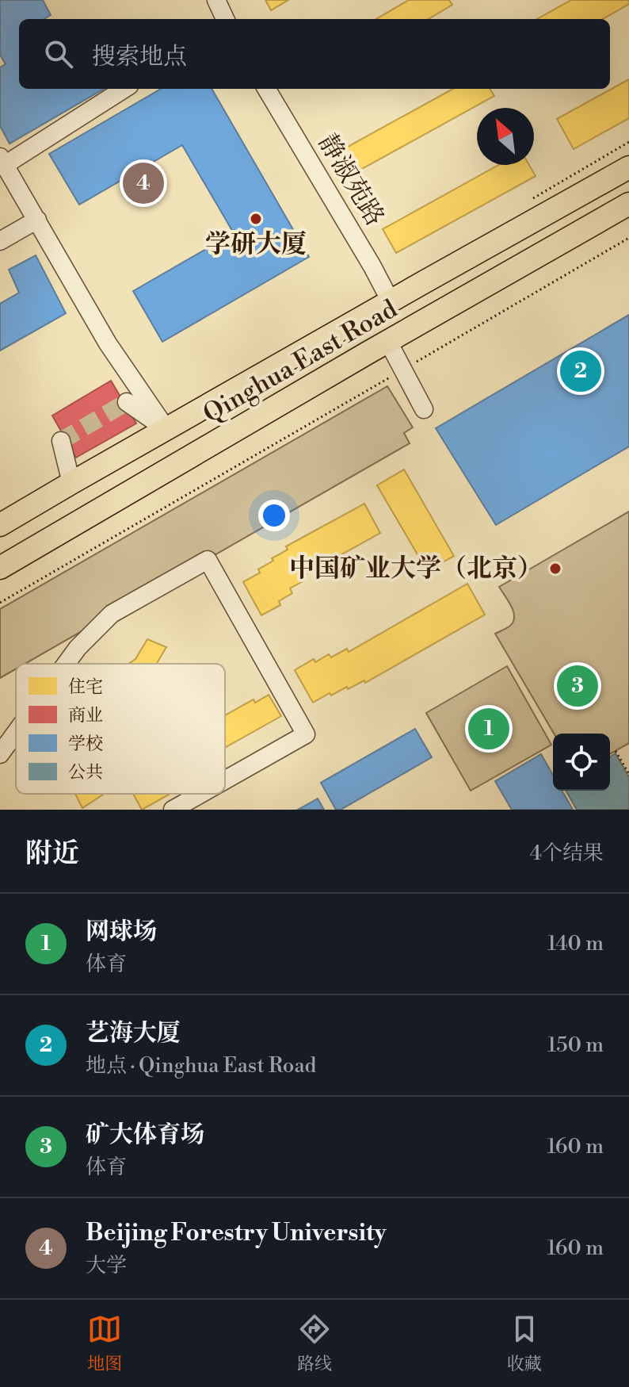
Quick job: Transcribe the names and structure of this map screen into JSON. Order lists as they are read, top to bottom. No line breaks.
{"streets":{"main road":["Qinghua East Road"],"street":["静淑苑路"]},"crossings":[["静淑苑路","Qinghua East Road"]],"places":["学研大厦","中国矿业大学（北京）"],"legend":["住宅","商业","学校","公共"],"north":"top left","page":{"search":"搜索地点","pins":["4","2","3","1"],"heading":["附近","4个结果"],"list":[{"mark":"1","name":"网球场","note":"体育","value":"140 m"},{"mark":"2","name":"艺海大厦","note":"地点 · Qinghua East Road","value":"150 m"},{"mark":"3","name":"矿大体育场","note":"体育","value":"160 m"},{"mark":"4","name":"Beijing Forestry University","note":"大学","value":"160 m"}],"nav":["地图","路线","收藏"]}}
